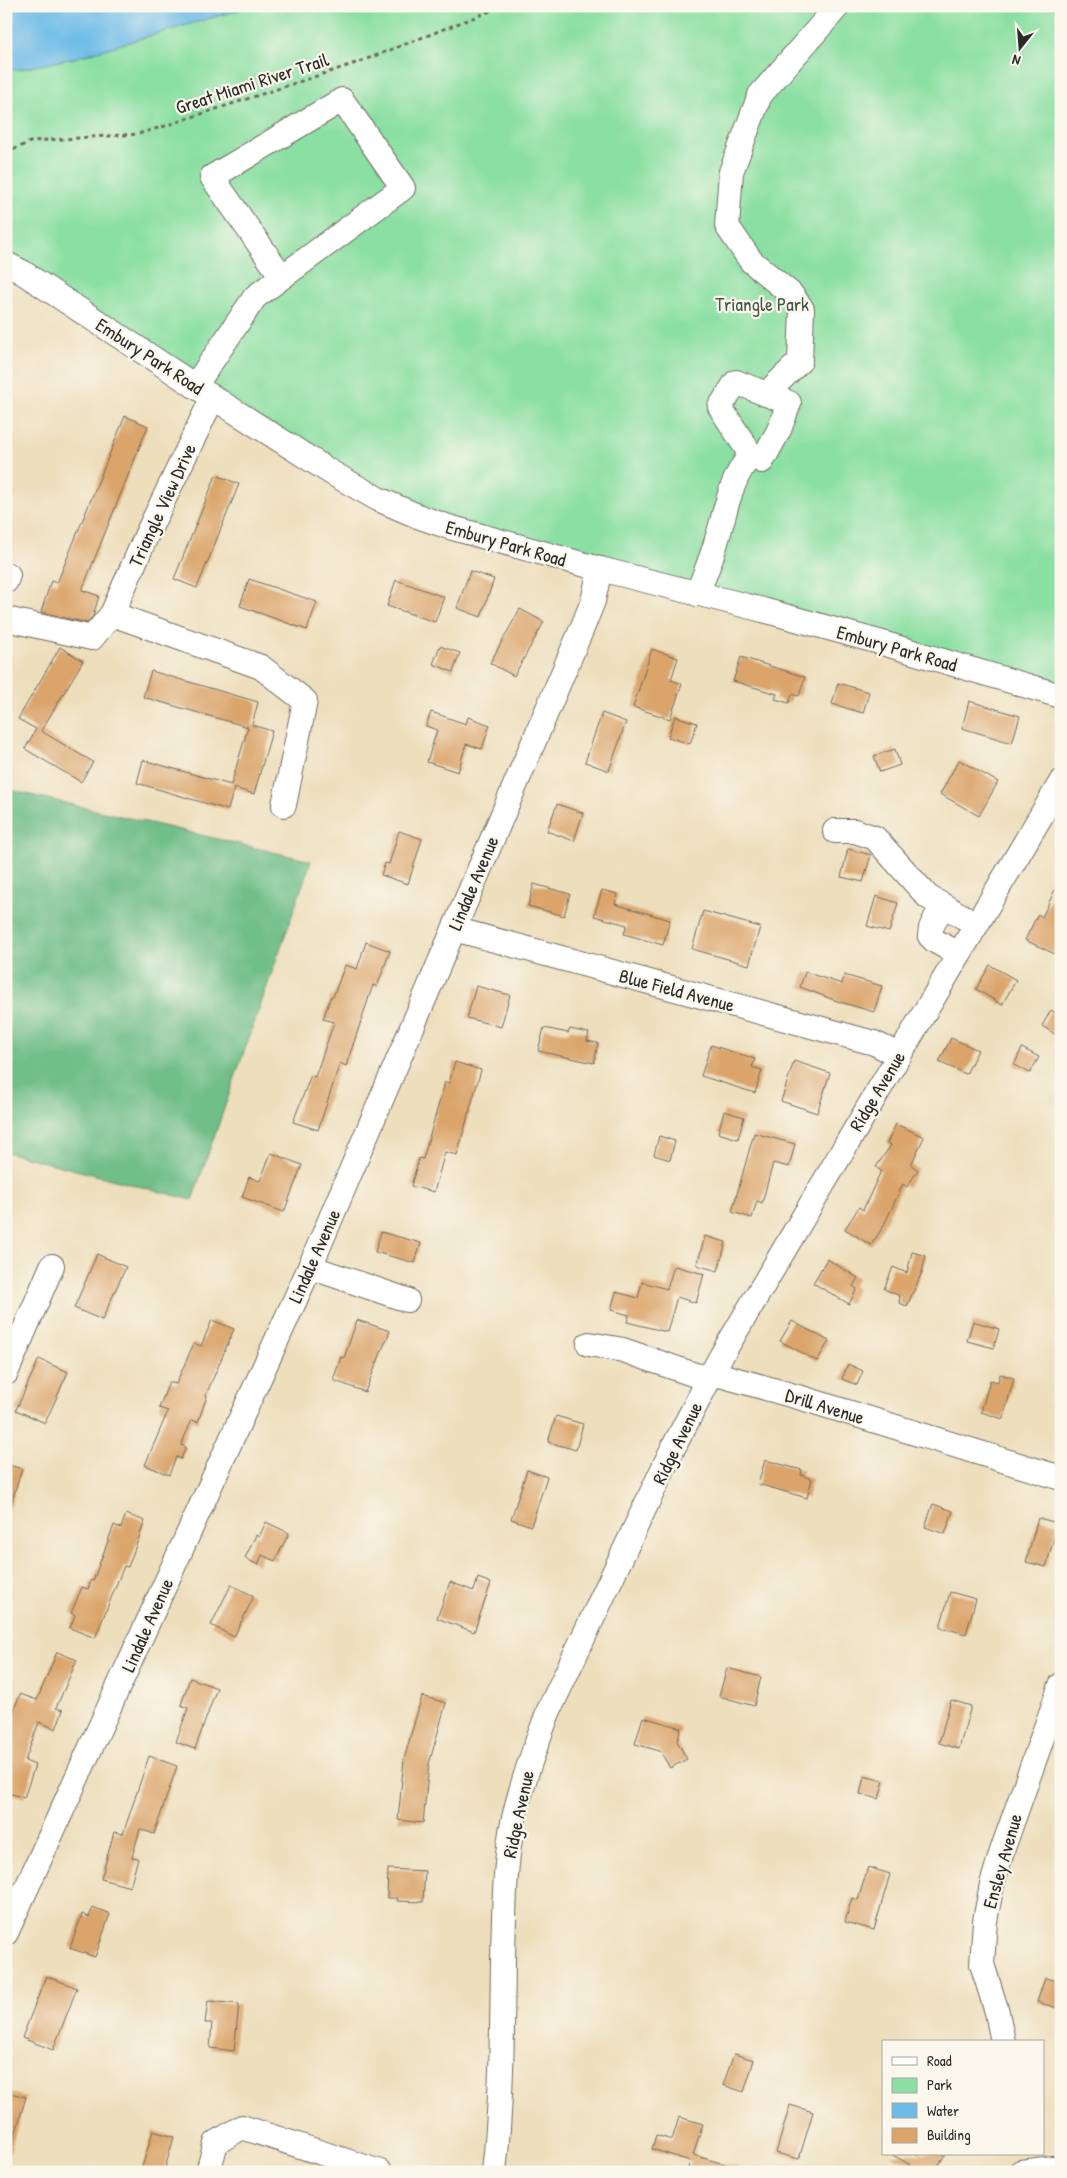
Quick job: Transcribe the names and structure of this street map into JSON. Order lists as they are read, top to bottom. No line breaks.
{"streets":{"street":["Embury Park Road","Triangle View Drive","Lindale Avenue","Blue Field Avenue","Ridge Avenue","Drill Avenue","Ensley Avenue"],"path":["Great Miami River Trail"]},"crossings":[["Embury Park Road","Triangle View Drive"],["Embury Park Road","Lindale Avenue"],["Lindale Avenue","Blue Field Avenue"],["Blue Field Avenue","Ridge Avenue"],["Ridge Avenue","Drill Avenue"]],"parks":["Triangle Park"],"legend":["Road","Park","Water","Building"],"north":"bottom"}
